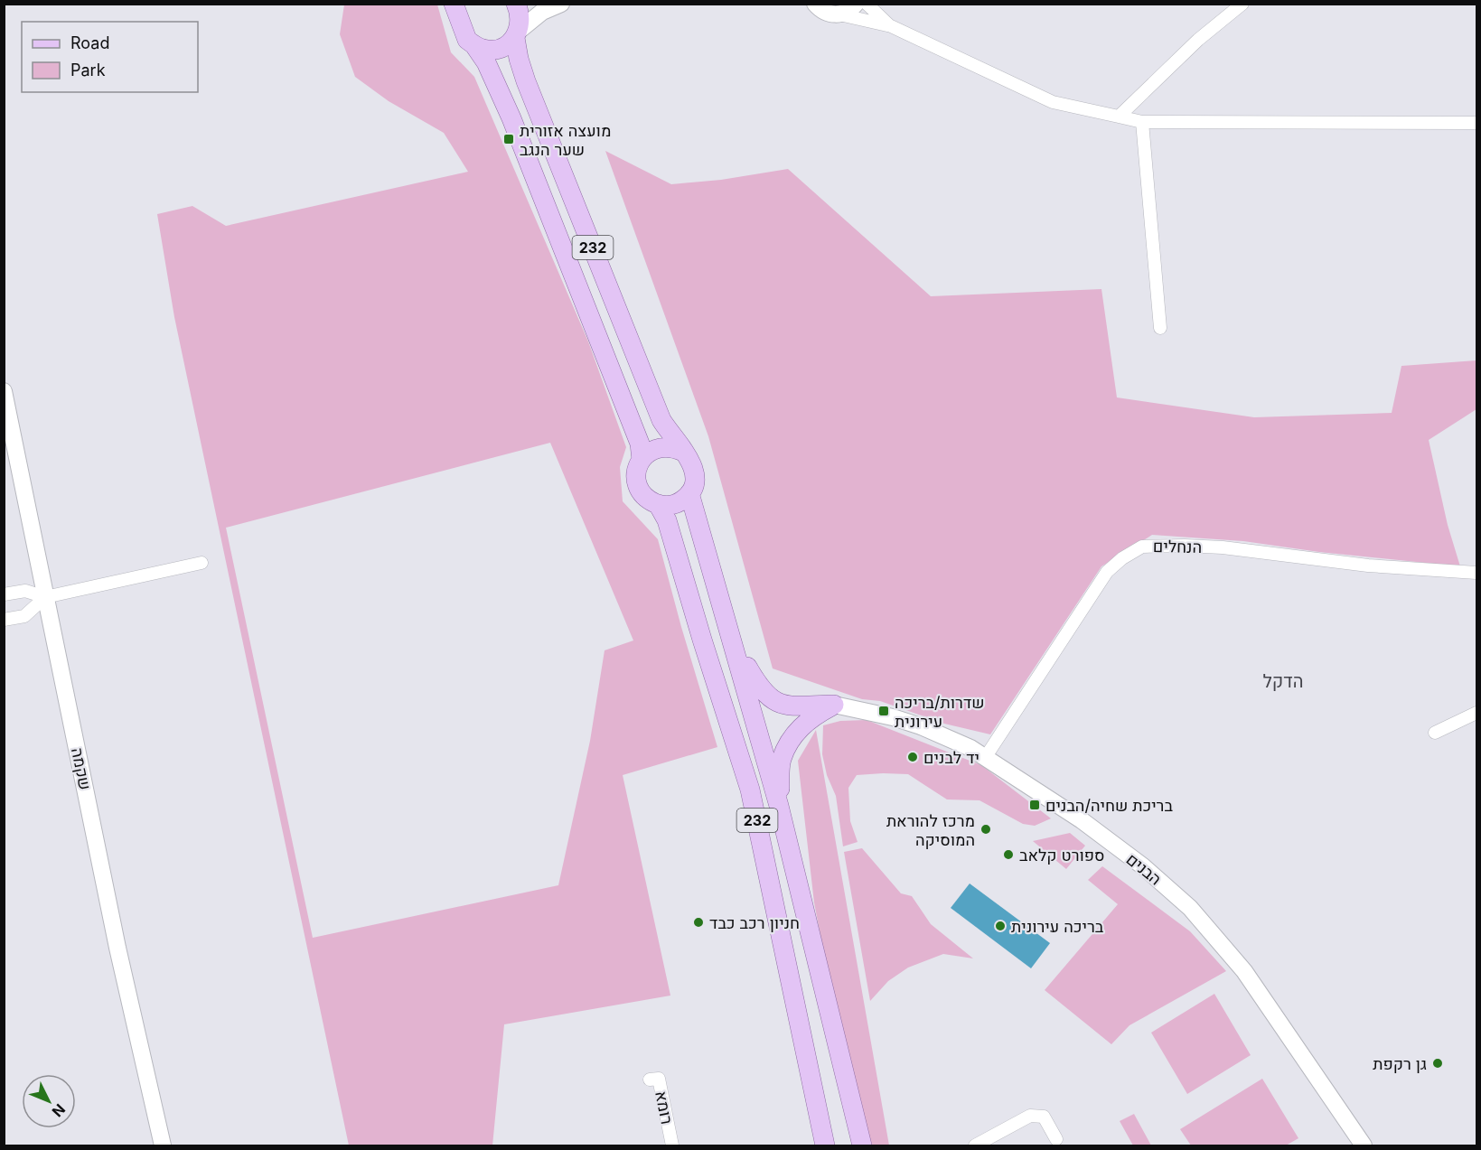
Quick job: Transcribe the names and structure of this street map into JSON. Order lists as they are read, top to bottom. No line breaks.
{"streets":{"main road":["232"],"street":["הנחלים","שקמה","הבנים","רומא"]},"crossings":[["הנחלים","הבנים"]],"districts":["הדקל"],"places":{"transit":["מועצה אזורית שער הנגב","שדרות/בריכה עירונית","בריכת שחיה/הבנים"],"other":["יד לבנים","מרכז להוראת המוסיקה","ספורט קלאב","חניון רכב כבד","בריכה עירונית","גן רקפת"]},"legend":["Road","Park"],"north":"bottom right"}
